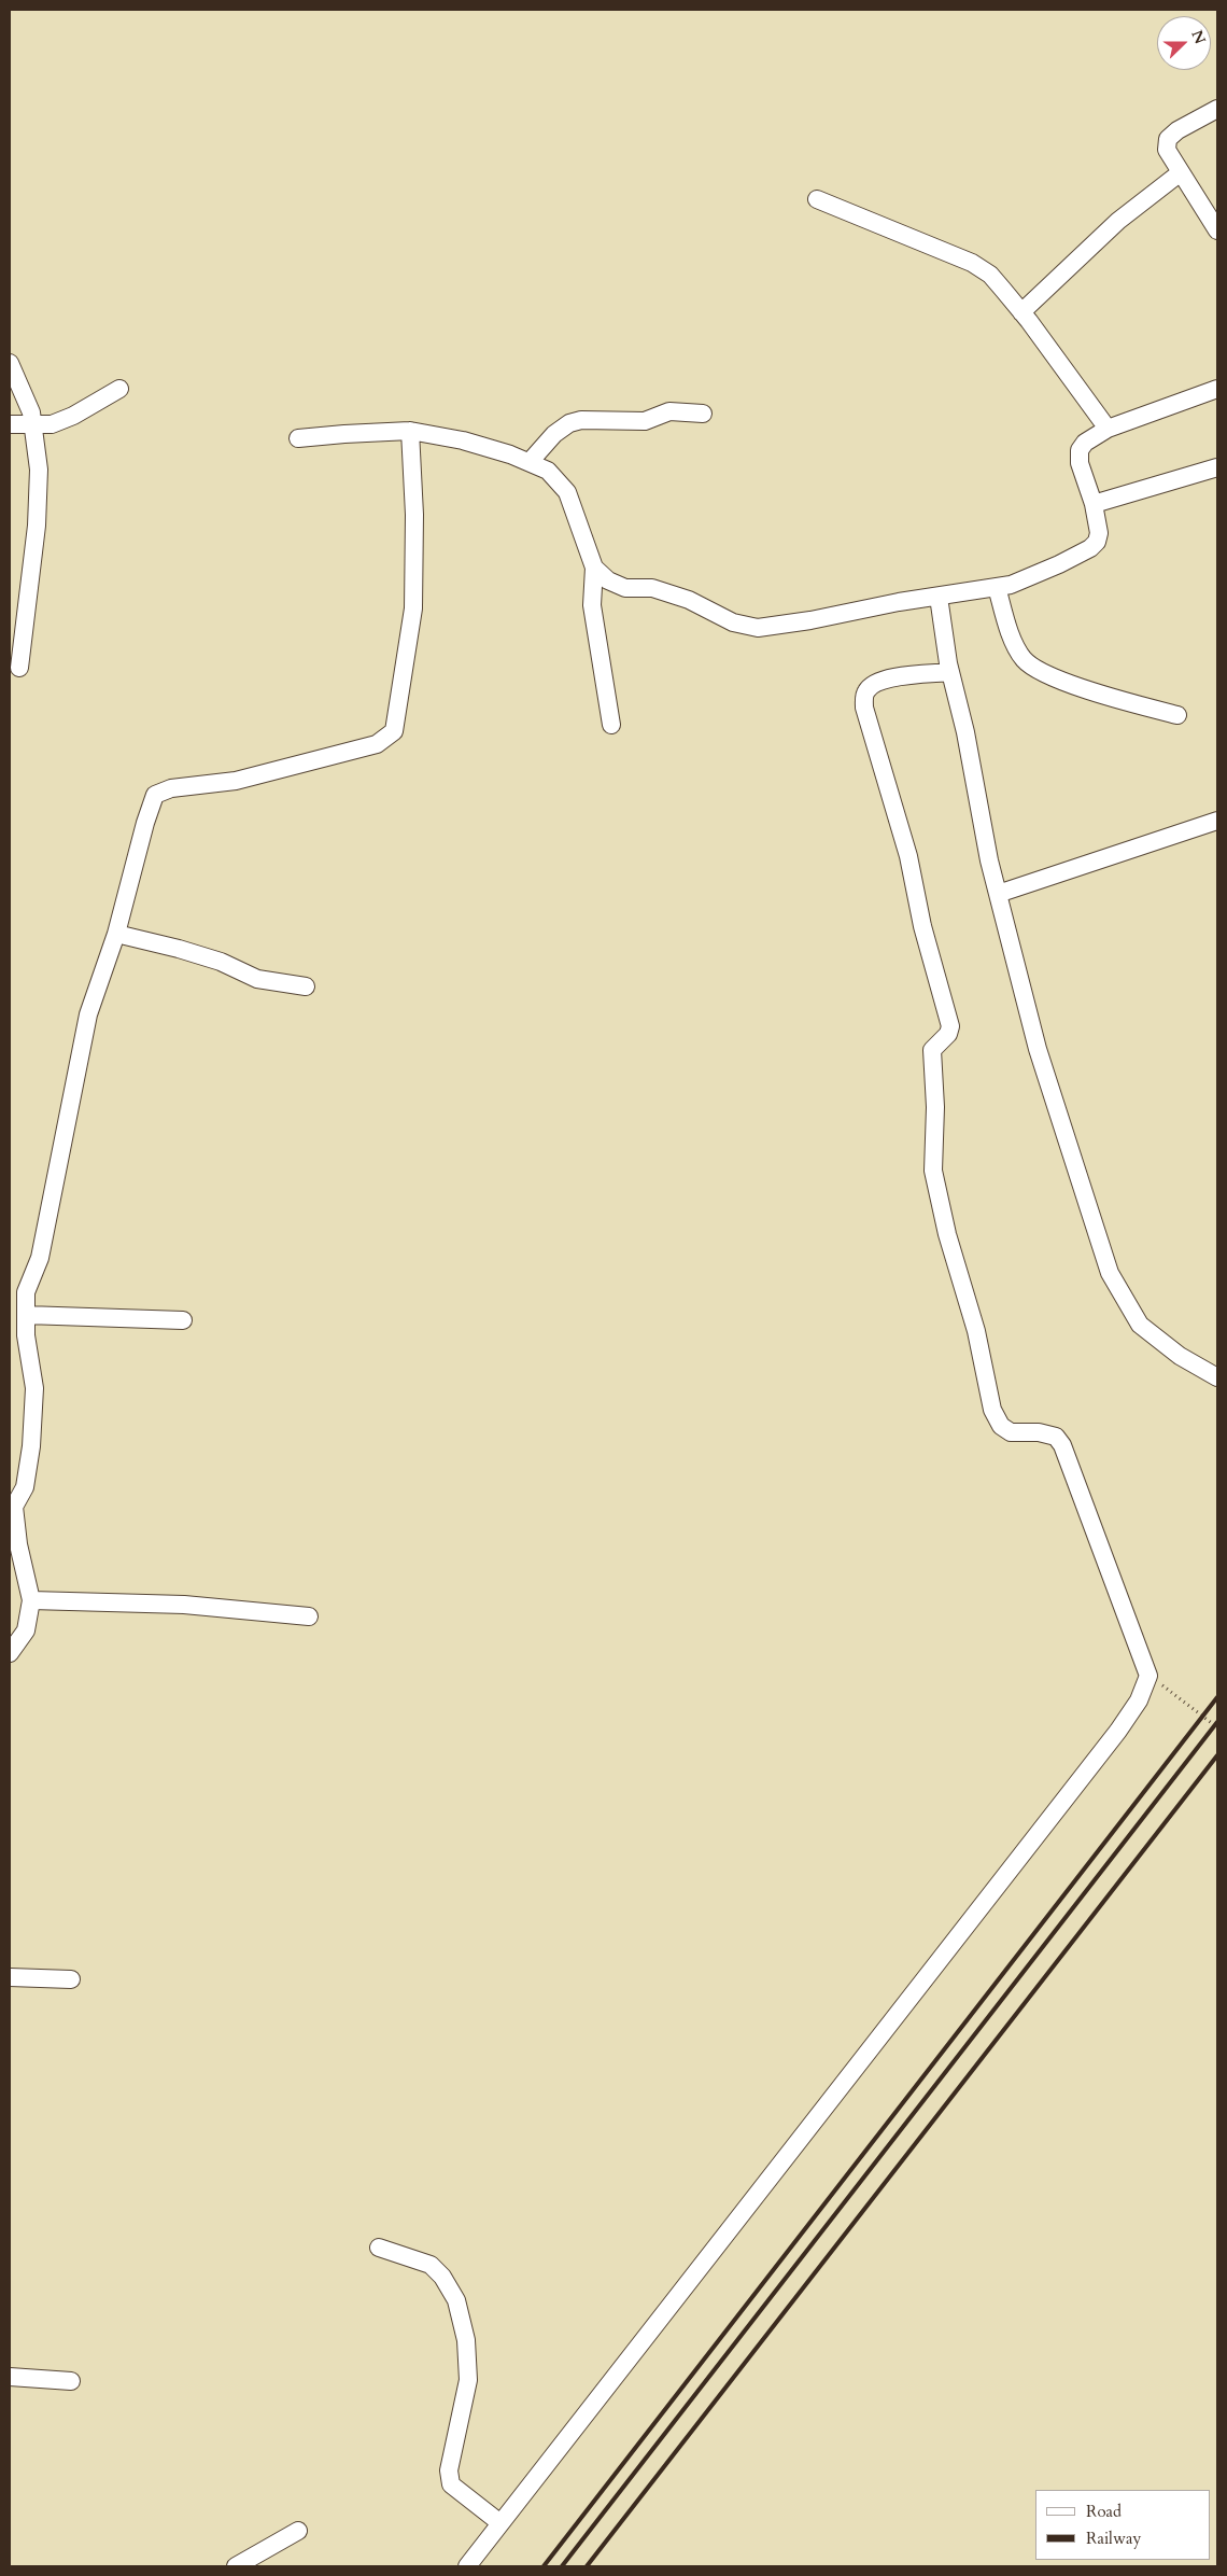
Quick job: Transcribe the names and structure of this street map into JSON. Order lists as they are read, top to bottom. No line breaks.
{"legend":["Road","Railway"],"north":"right"}
